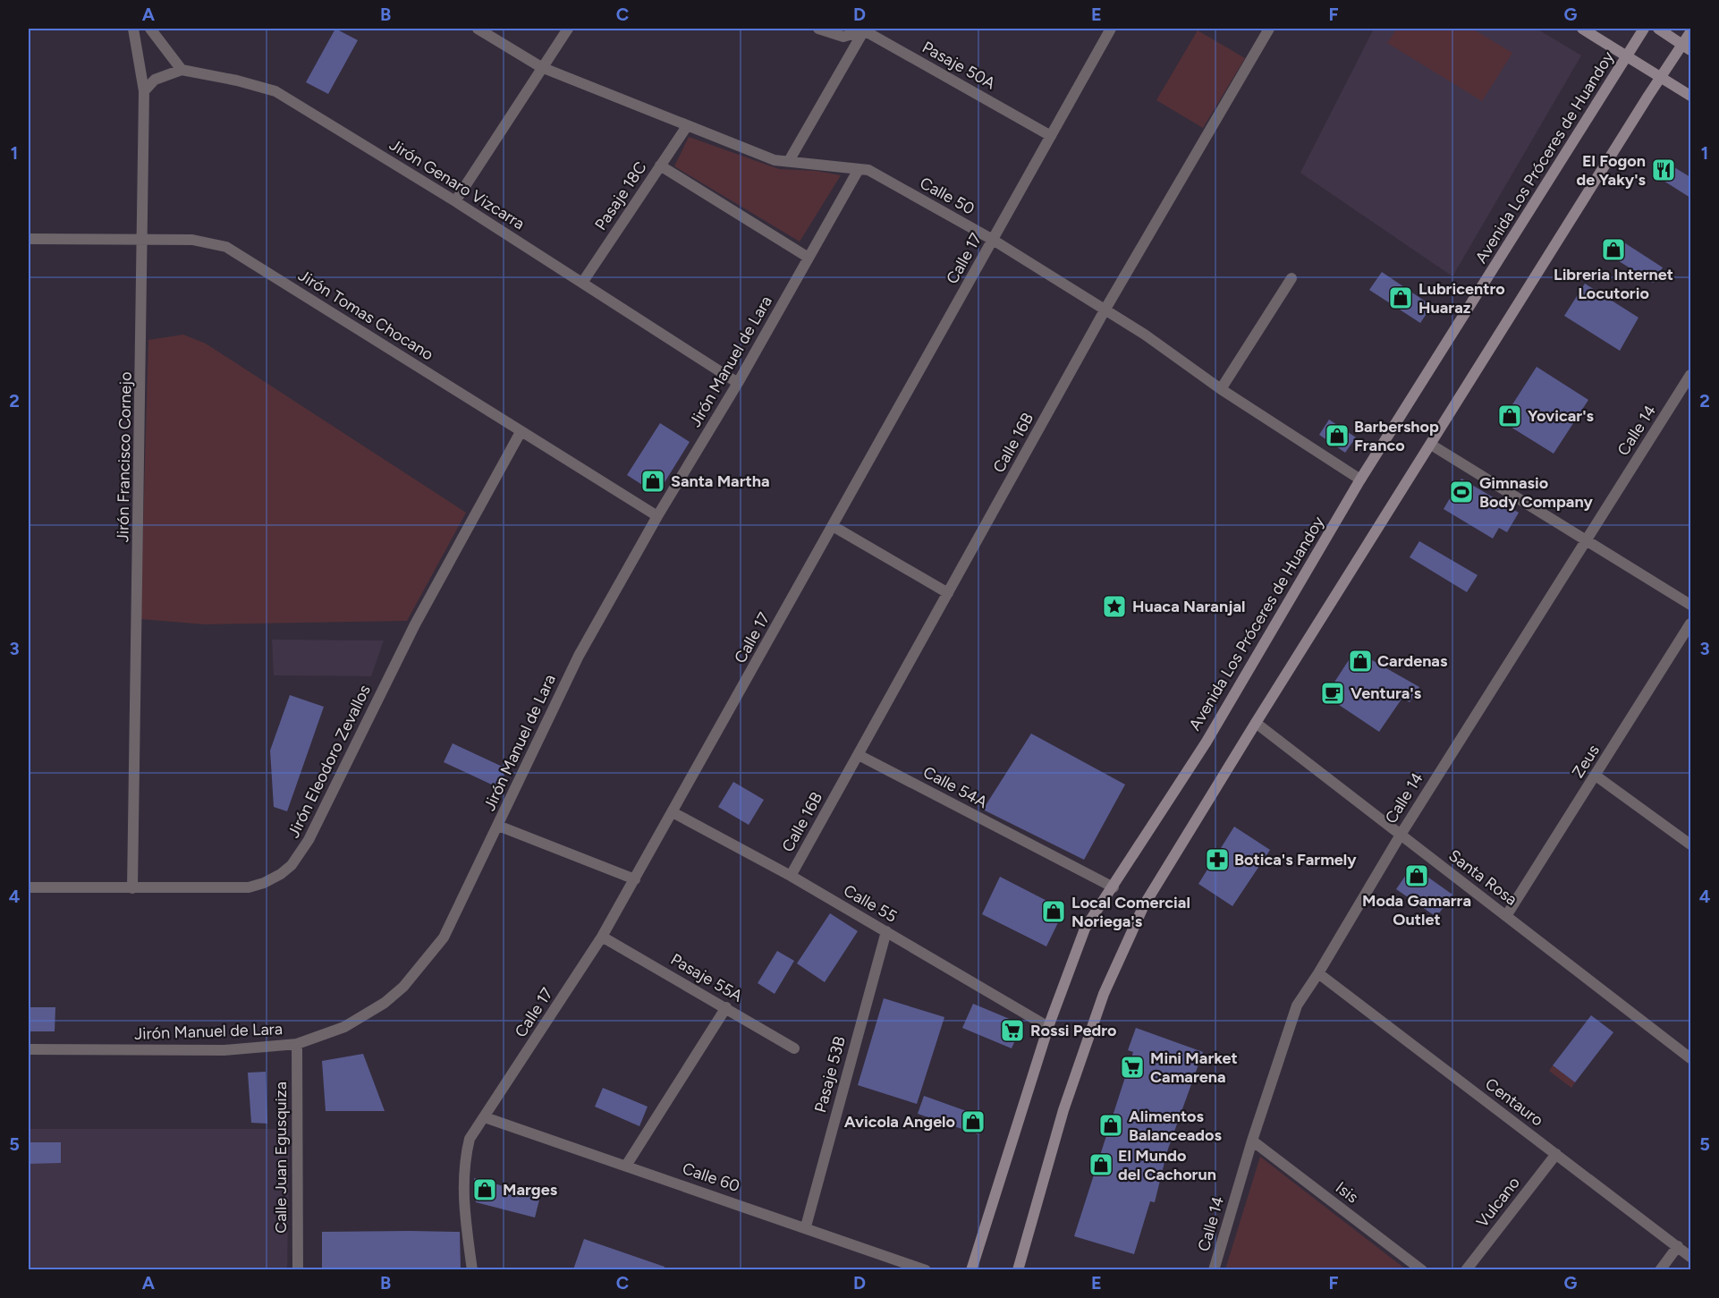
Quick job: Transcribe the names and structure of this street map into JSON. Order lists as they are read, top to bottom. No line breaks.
{"streets":{"main road":["Avenida Los Próceres de Huandoy"],"street":["Pasaje 50A","Jirón Genaro Vizcarra","Pasaje 18C","Calle 50","Calle 17","Jirón Tomas Chocano","Jirón Manuel de Lara","Calle 14","Calle 16B","Jirón Francisco Cornejo","Jirón Eleodoro Zevallos","Zeus","Calle 54A","Santa Rosa","Calle 55","Pasaje 55A","Pasaje 53B","Centauro","Calle Juan Egusquiza","Calle 60","Isis","Vulcano"]},"crossings":[["Pasaje 50A","Calle 17"],["Avenida Los Próceres de Huandoy","Calle 50"],["Avenida Los Próceres de Huandoy","Calle 54A"],["Avenida Los Próceres de Huandoy","Calle 55"],["Jirón Genaro Vizcarra","Pasaje 18C"],["Jirón Genaro Vizcarra","Jirón Manuel de Lara"],["Pasaje 18C","Calle 50"],["Calle 50","Calle 17"],["Calle 50","Jirón Manuel de Lara"],["Calle 50","Calle 16B"],["Calle 17","Calle 55"],["Calle 17","Pasaje 55A"],["Calle 17","Calle 60"],["Jirón Tomas Chocano","Jirón Manuel de Lara"],["Jirón Tomas Chocano","Jirón Francisco Cornejo"],["Jirón Tomas Chocano","Jirón Eleodoro Zevallos"],["Jirón Manuel de Lara","Calle Juan Egusquiza"],["Calle 14","Santa Rosa"],["Calle 14","Centauro"],["Calle 14","Isis"],["Calle 16B","Calle 54A"],["Calle 16B","Calle 55"],["Jirón Francisco Cornejo","Jirón Eleodoro Zevallos"],["Zeus","Santa Rosa"],["Calle 55","Pasaje 53B"],["Pasaje 53B","Calle 60"],["Centauro","Vulcano"]],"places":{"restaurant":["El Fogon de Yaky's"],"shop":["Libreria Internet Locutorio","Lubricentro Huaraz","Yovicar's","Barbershop Franco","Santa Martha","Cardenas","Moda Gamarra Outlet","Local Comercial Noriega's","Avicola Angelo","Alimentos Balanceados","El Mundo del Cachorun","Marges"],"sports":["Gimnasio Body Company"],"place":["Huaca Naranjal"],"cafe":["Ventura's"],"pharmacy":["Botica's Farmely"],"supermarket":["Rossi Pedro","Mini Market Camarena"]},"grid":{"columns":["A","B","C","D","E","F","G"],"rows":["1","2","3","4","5"]}}
